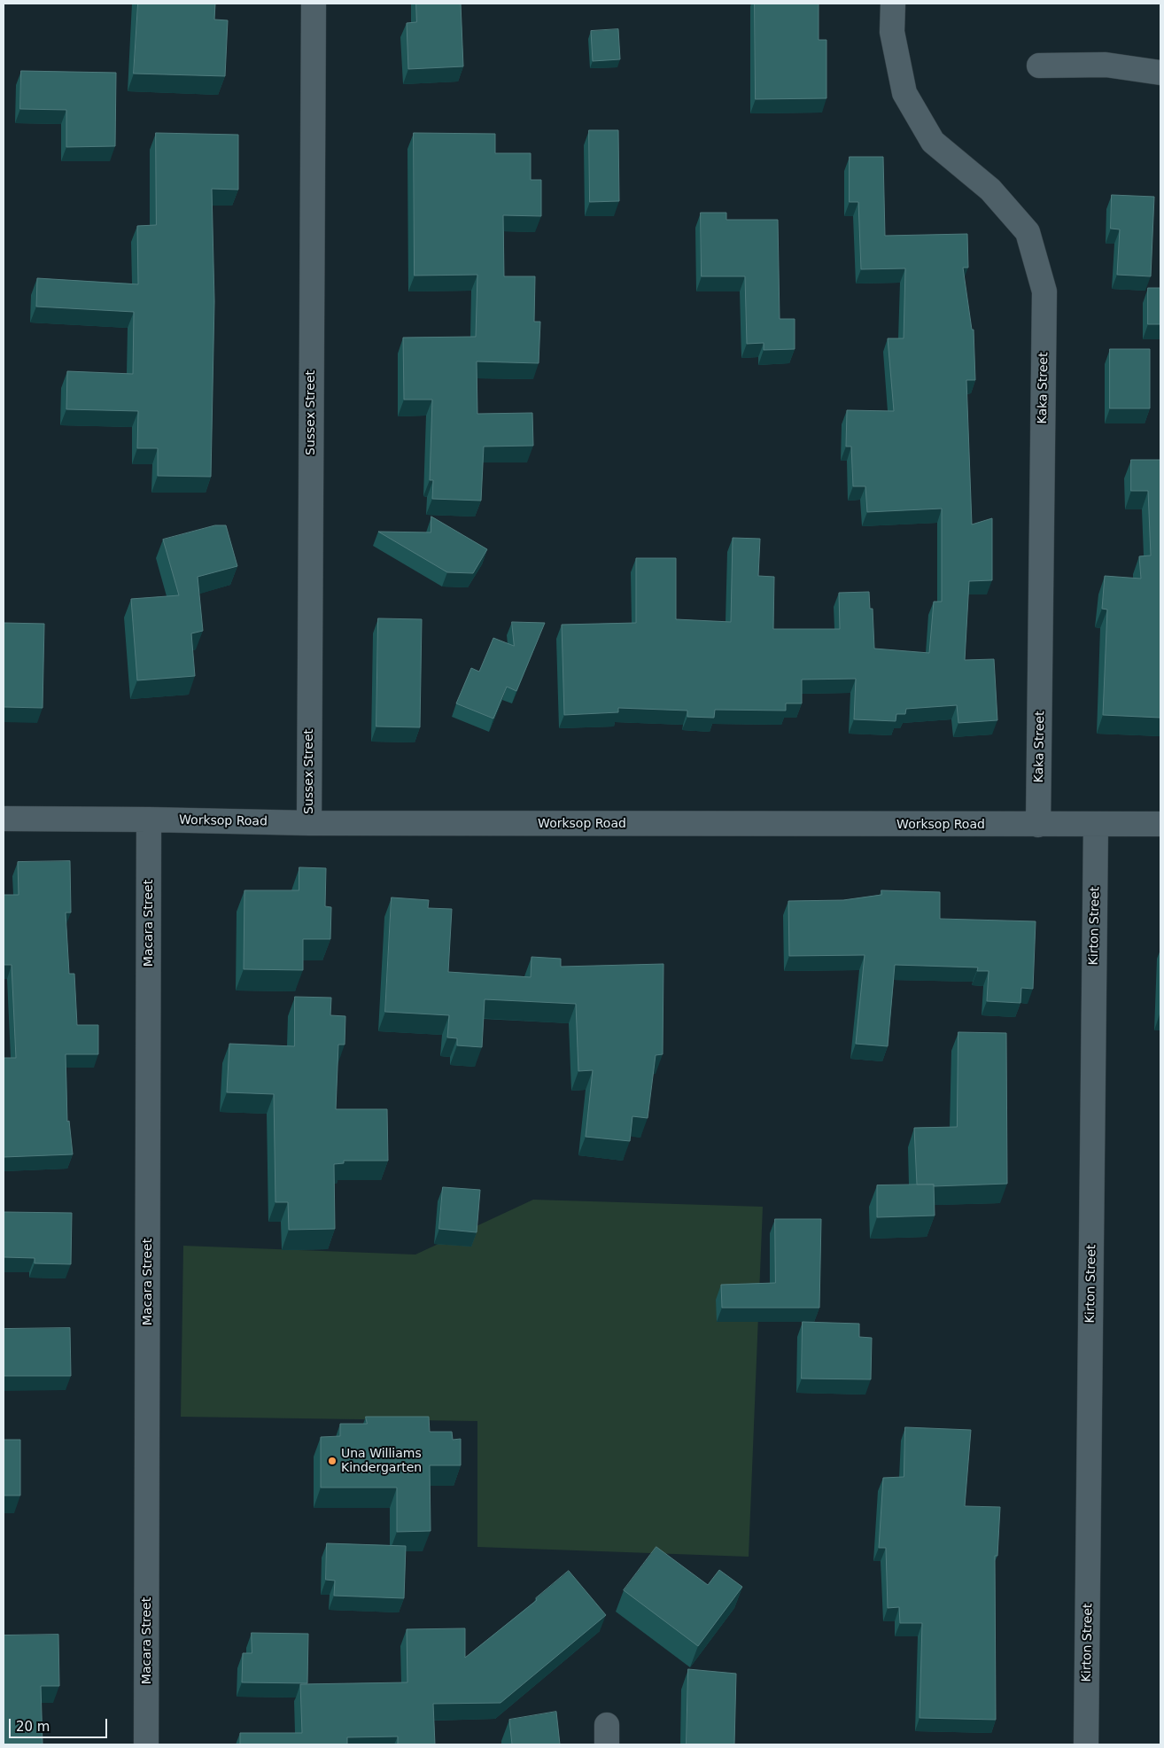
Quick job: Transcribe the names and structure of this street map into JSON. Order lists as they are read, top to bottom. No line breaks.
{"streets":{"street":["Kaka Street","Sussex Street","Worksop Road","Macara Street","Kirton Street"]},"crossings":[["Kaka Street","Worksop Road"],["Sussex Street","Worksop Road"],["Worksop Road","Macara Street"],["Worksop Road","Kirton Street"]],"places":["Una Williams Kindergarten"],"scale_bar":"20 m"}
